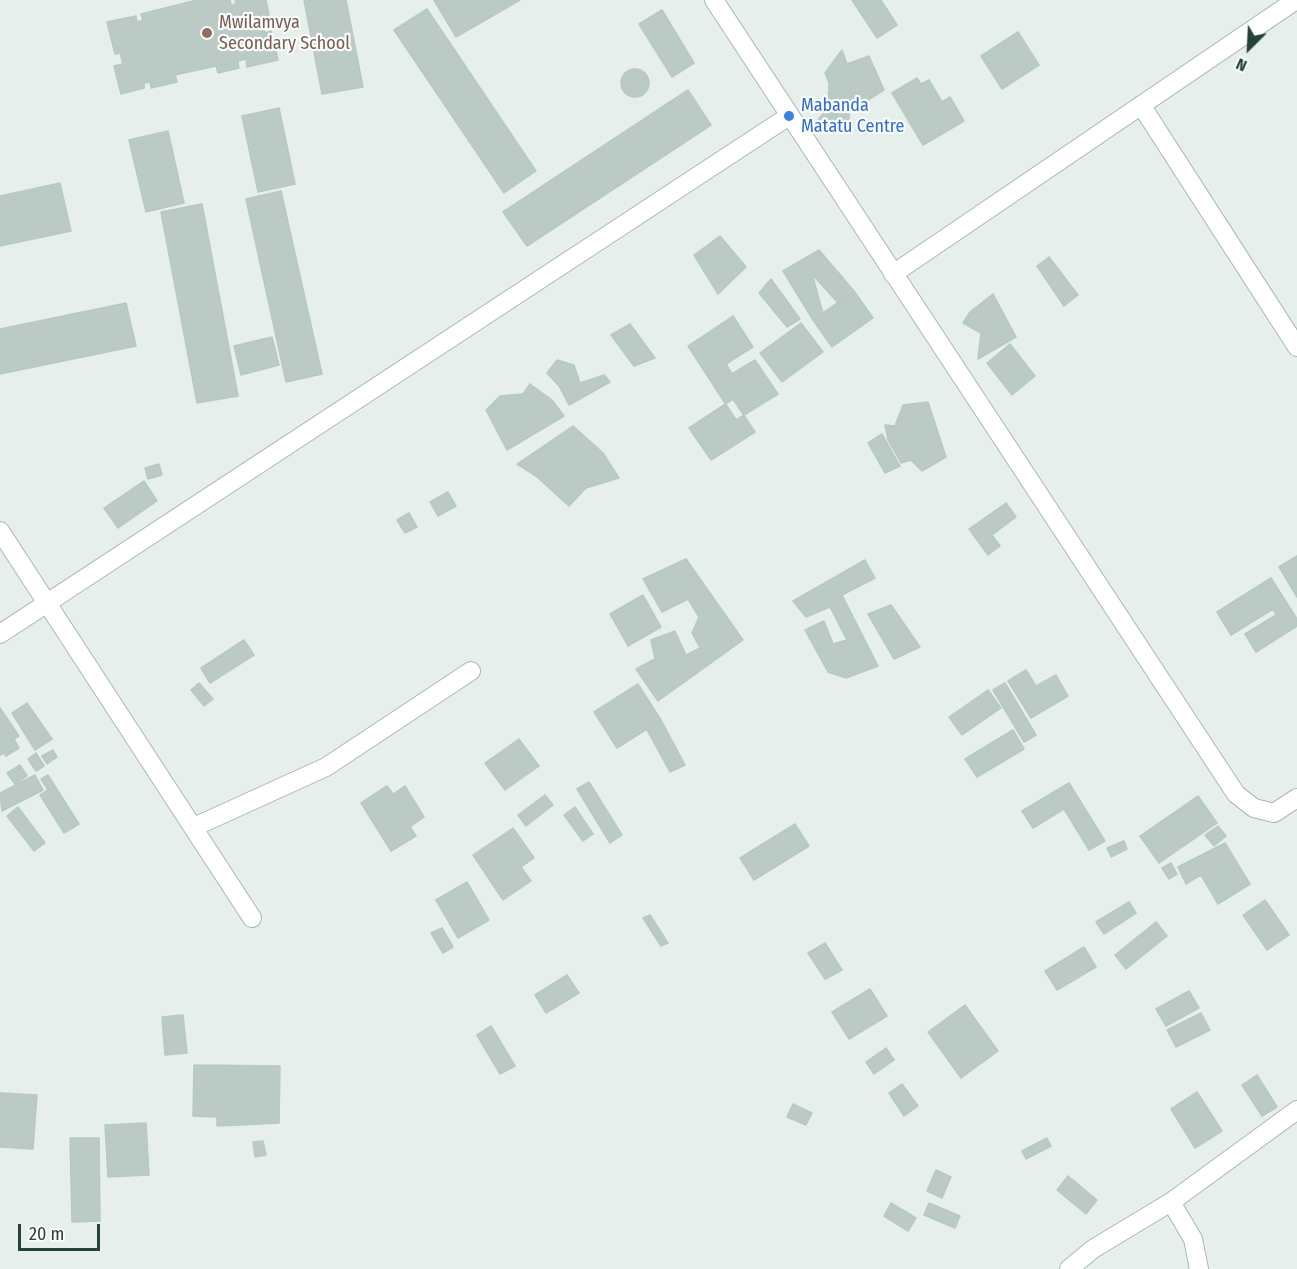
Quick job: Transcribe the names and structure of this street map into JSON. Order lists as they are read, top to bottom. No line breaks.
{"places":["Mwilamvya Secondary School","Mabanda Matatu Centre"],"scale_bar":"20 m","north":"bottom left"}
